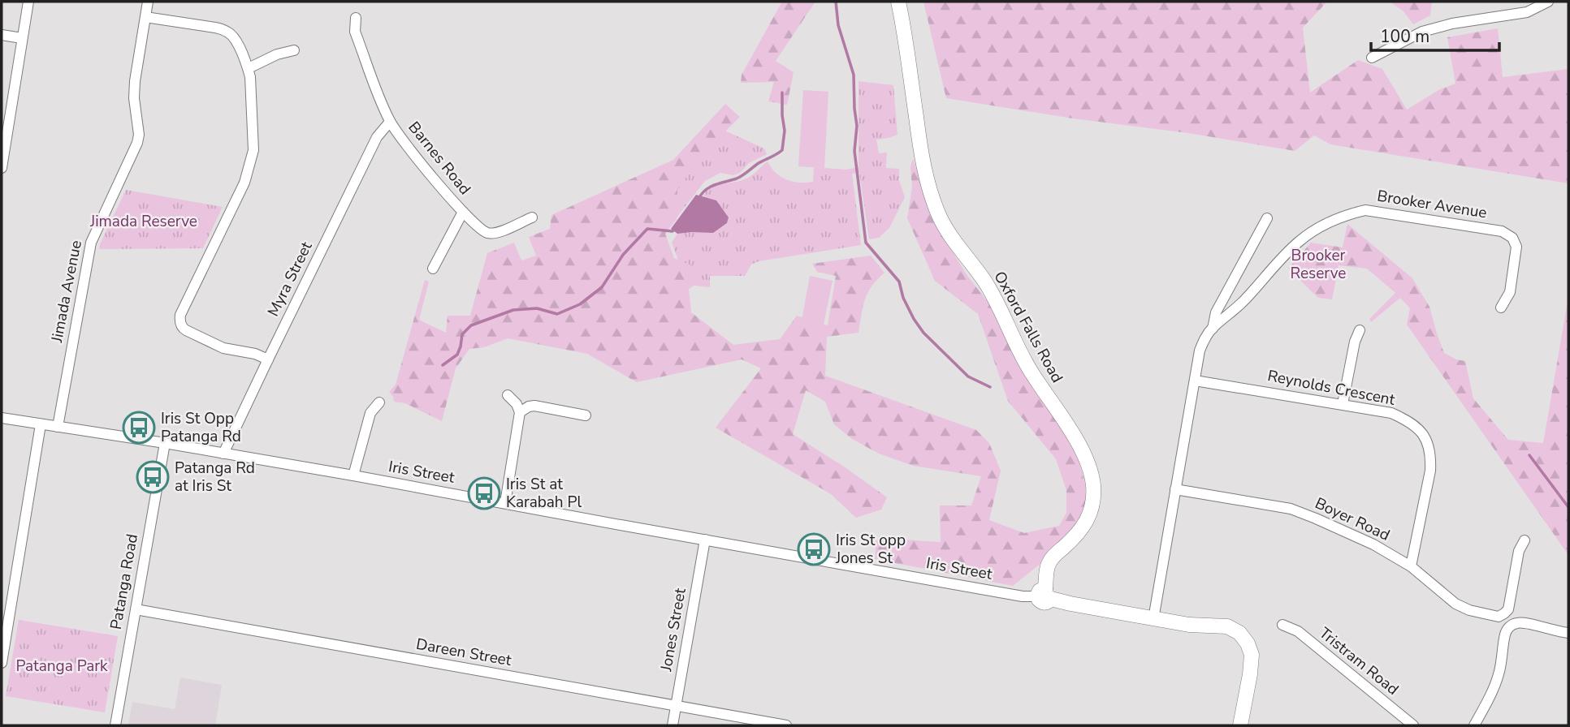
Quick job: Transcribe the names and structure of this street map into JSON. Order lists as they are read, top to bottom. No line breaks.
{"streets":{"street":["Barnes Road","Brooker Avenue","Myra Street","Jimada Avenue","Oxford Falls Road","Reynolds Crescent","Iris Street","Boyer Road","Patanga Road","Jones Street","Dareen Street","Tristram Road"]},"crossings":[["Barnes Road","Myra Street"],["Brooker Avenue","Reynolds Crescent"],["Brooker Avenue","Boyer Road"],["Myra Street","Iris Street"],["Jimada Avenue","Iris Street"],["Oxford Falls Road","Iris Street"],["Reynolds Crescent","Boyer Road"],["Iris Street","Patanga Road"],["Iris Street","Jones Street"],["Patanga Road","Dareen Street"],["Jones Street","Dareen Street"]],"parks":["Jimada Reserve","Brooker Reserve","Patanga Park"],"places":{"bus stop":["Iris St Opp Patanga Rd","Patanga Rd at Iris St","Iris St at Karabah Pl","Iris St opp Jones St"]},"scale_bar":"100 m"}
